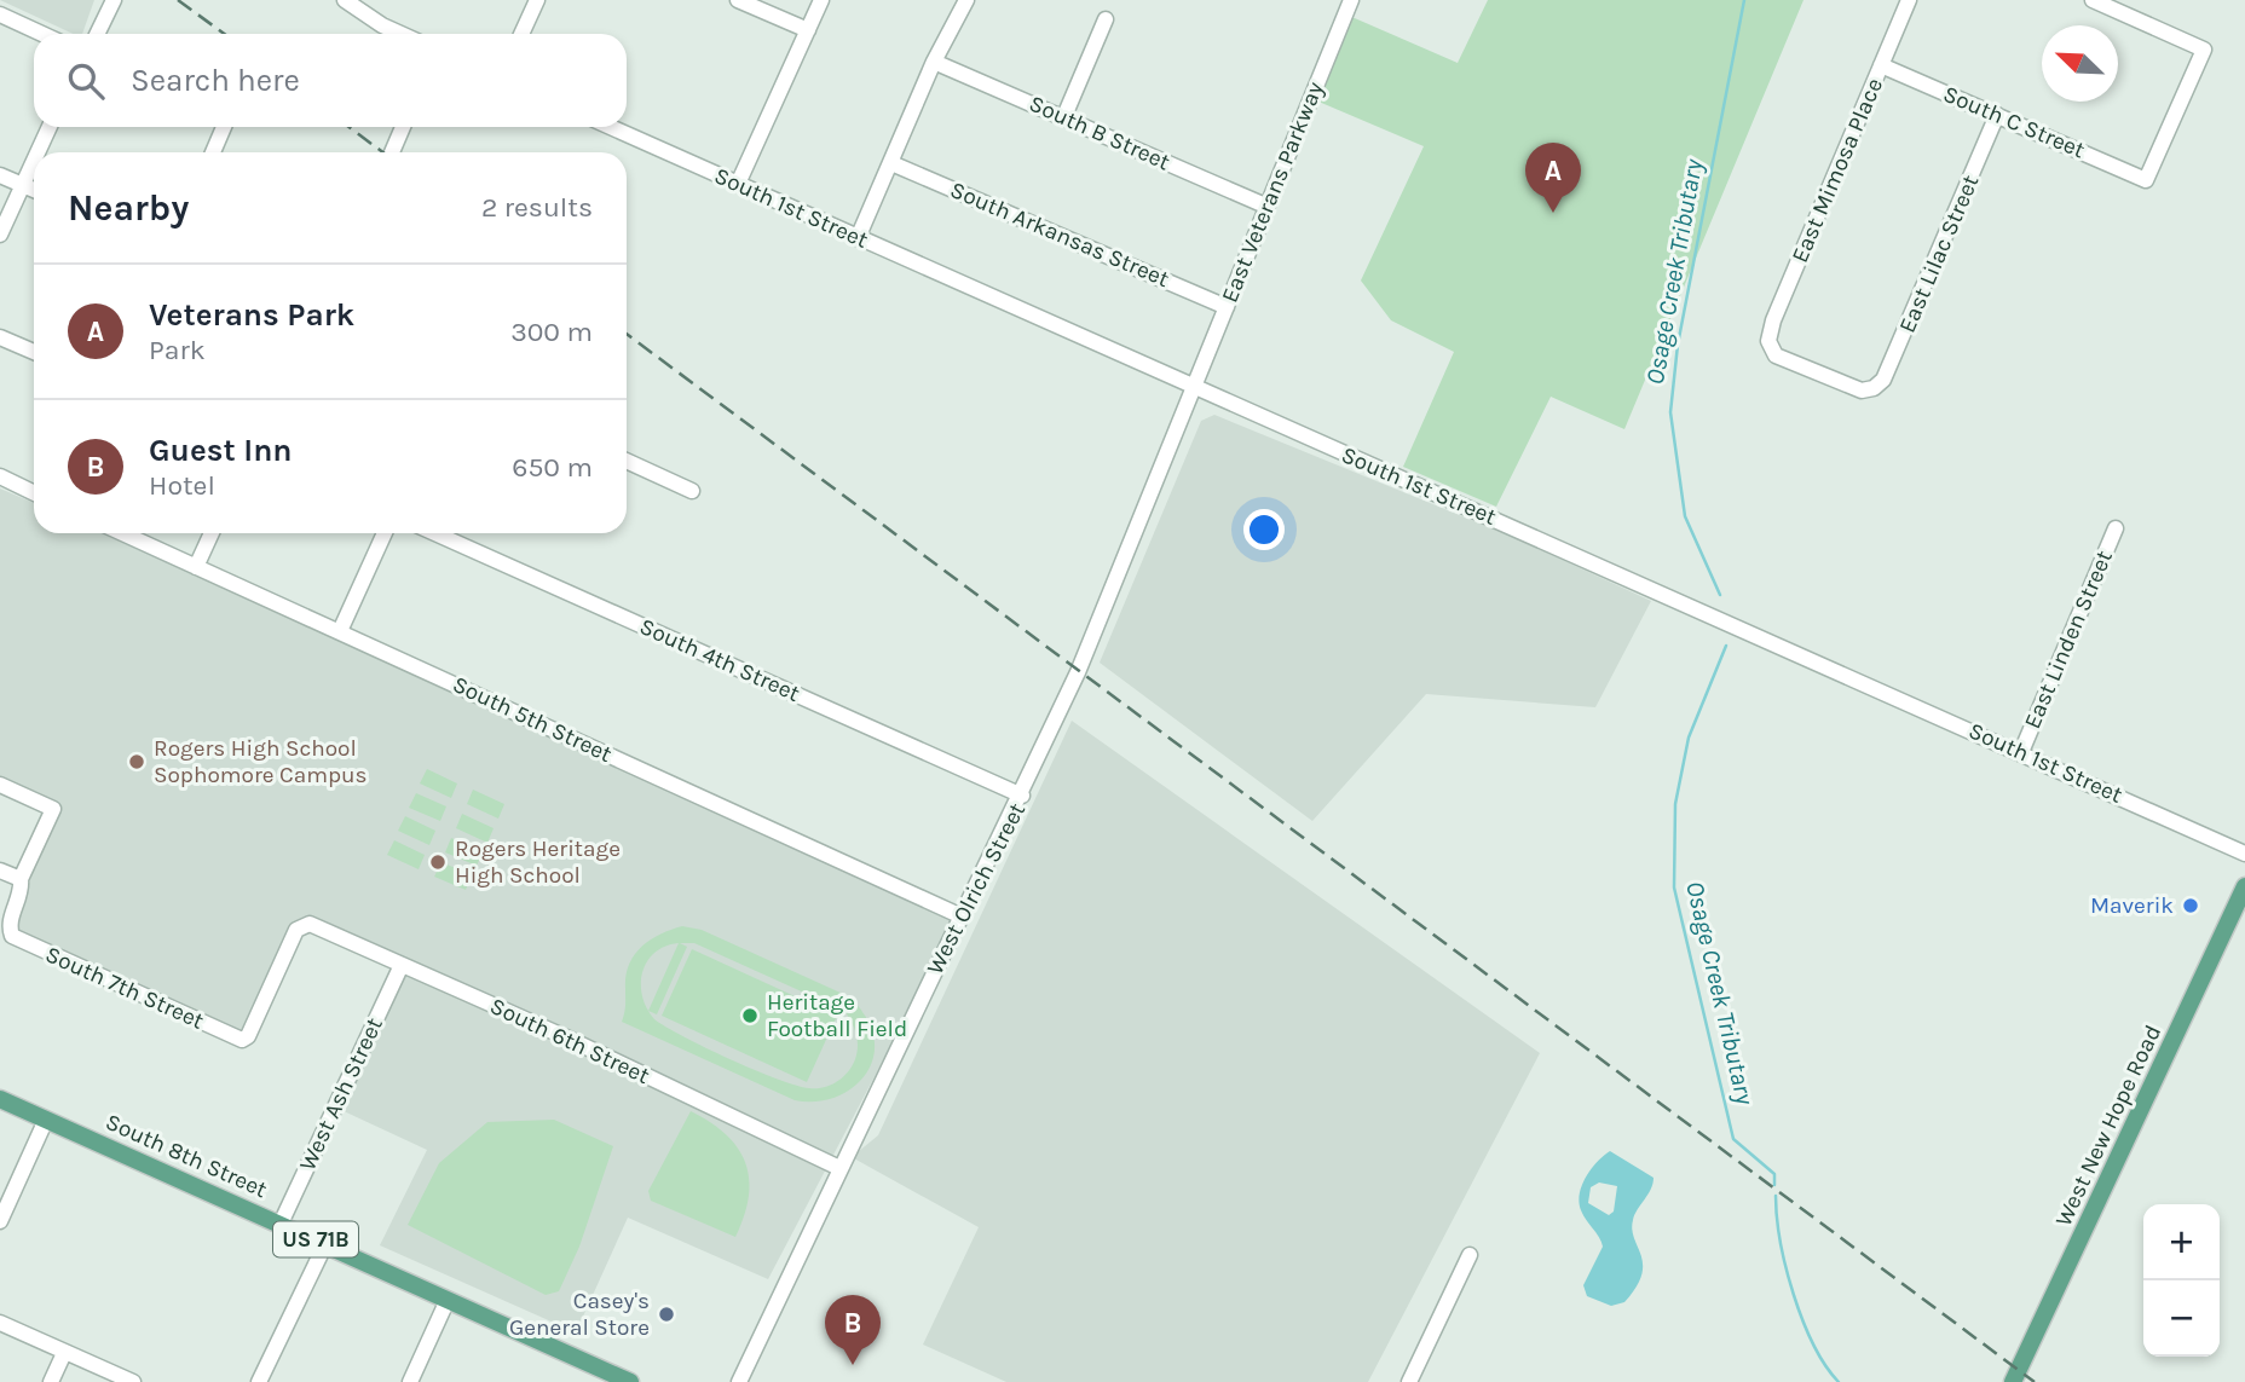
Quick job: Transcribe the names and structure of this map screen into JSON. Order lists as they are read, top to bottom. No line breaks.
{"streets":{"main road":["West New Hope Road","South 8th Street","US 71B"],"street":["South C Street","South B Street","East Mimosa Place","East Veterans Parkway","South 1st Street","South Arkansas Street","East Lilac Street","East Linden Street","South 4th Street","South 5th Street","West Olrich Street","South 7th Street","South 6th Street","West Ash Street"]},"crossings":[["South C Street","East Mimosa Place"],["South C Street","East Lilac Street"],["South B Street","East Veterans Parkway"],["East Mimosa Place","East Lilac Street"],["East Veterans Parkway","South 1st Street"],["East Veterans Parkway","South Arkansas Street"],["East Veterans Parkway","West Olrich Street"],["South 1st Street","East Linden Street"],["South 1st Street","West Olrich Street"],["South 4th Street","West Olrich Street"],["South 5th Street","West Olrich Street"],["West Olrich Street","South 6th Street"],["South 7th Street","South 6th Street"],["South 6th Street","West Ash Street"],["West Ash Street","South 8th Street"]],"water":["Osage Creek Tributary"],"places":["Rogers High School Sophomore Campus","Rogers Heritage High School","Maverik","Heritage Football Field","Casey's General Store"],"north":"top left","page":{"search":"Search here","pins":["A","B"],"heading":["Nearby","2 results"],"list":[{"mark":"A","name":"Veterans Park","note":"Park","value":"300 m"},{"mark":"B","name":"Guest Inn","note":"Hotel","value":"650 m"}],"map_buttons":["+","−"]}}
